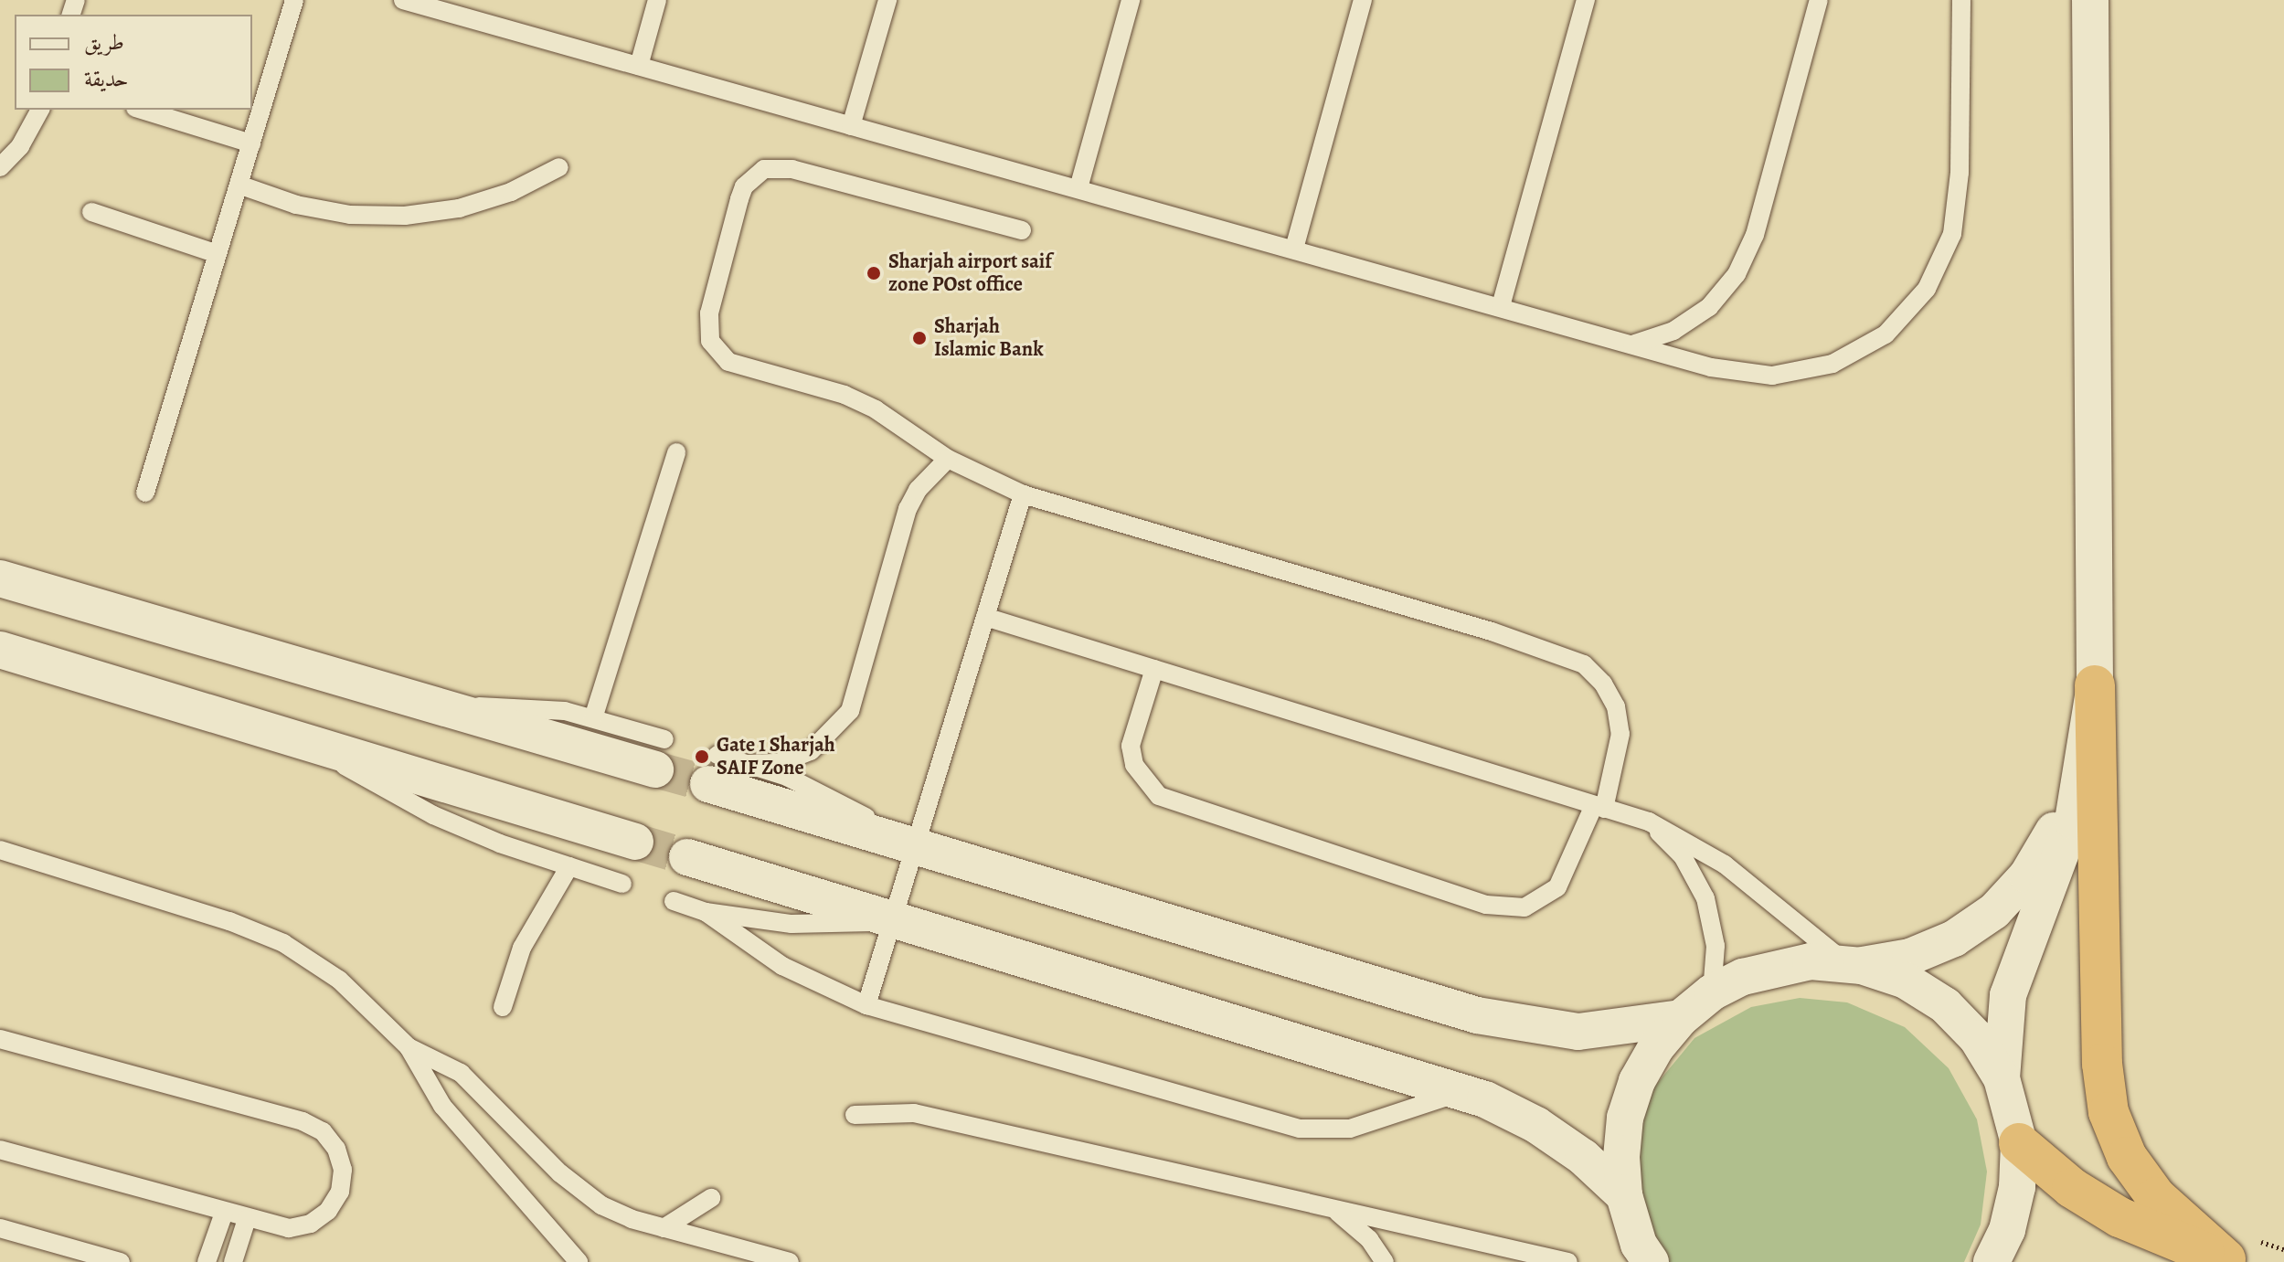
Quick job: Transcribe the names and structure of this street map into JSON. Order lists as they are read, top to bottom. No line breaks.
{"places":["Sharjah airport saif zone POst office","Sharjah Islamic Bank","Gate 1 Sharjah SAIF Zone"],"legend":["طريق","حديقة"]}
